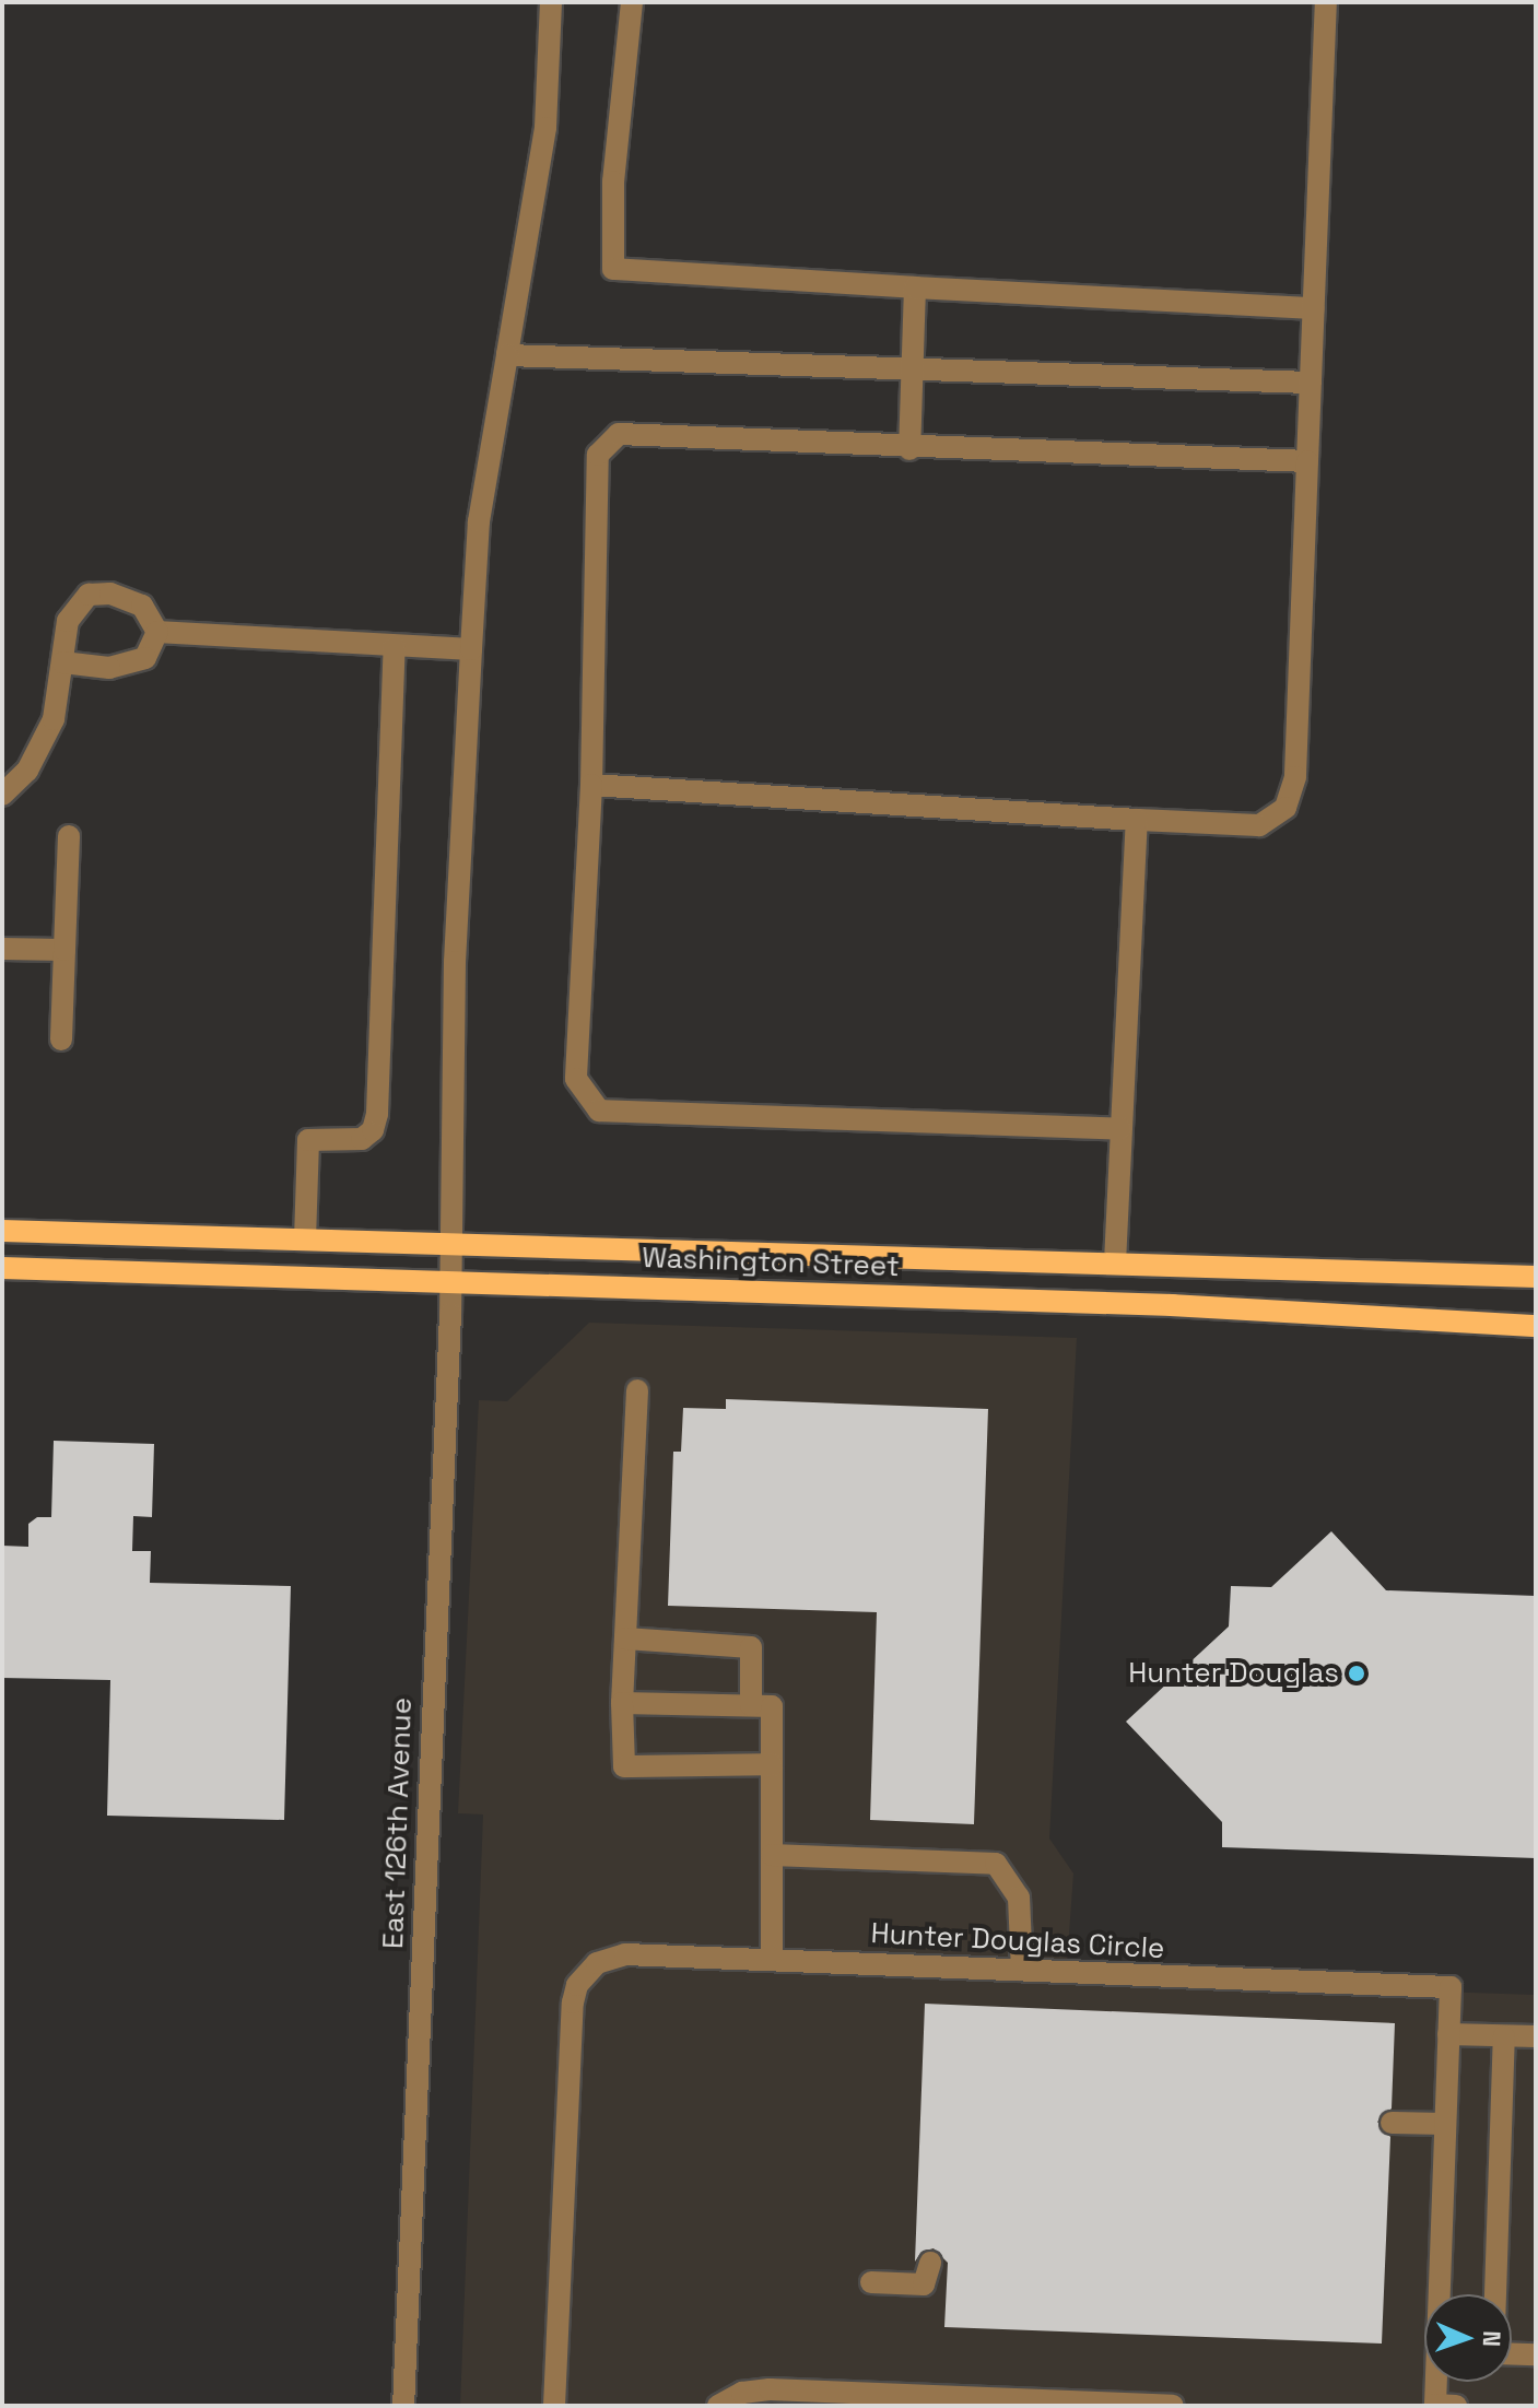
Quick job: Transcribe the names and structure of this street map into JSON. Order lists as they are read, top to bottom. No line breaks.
{"streets":{"main road":["Washington Street"],"street":["East 126th Avenue","Hunter Douglas Circle"]},"crossings":[["Washington Street","East 126th Avenue"]],"places":["Hunter Douglas"],"north":"right"}
